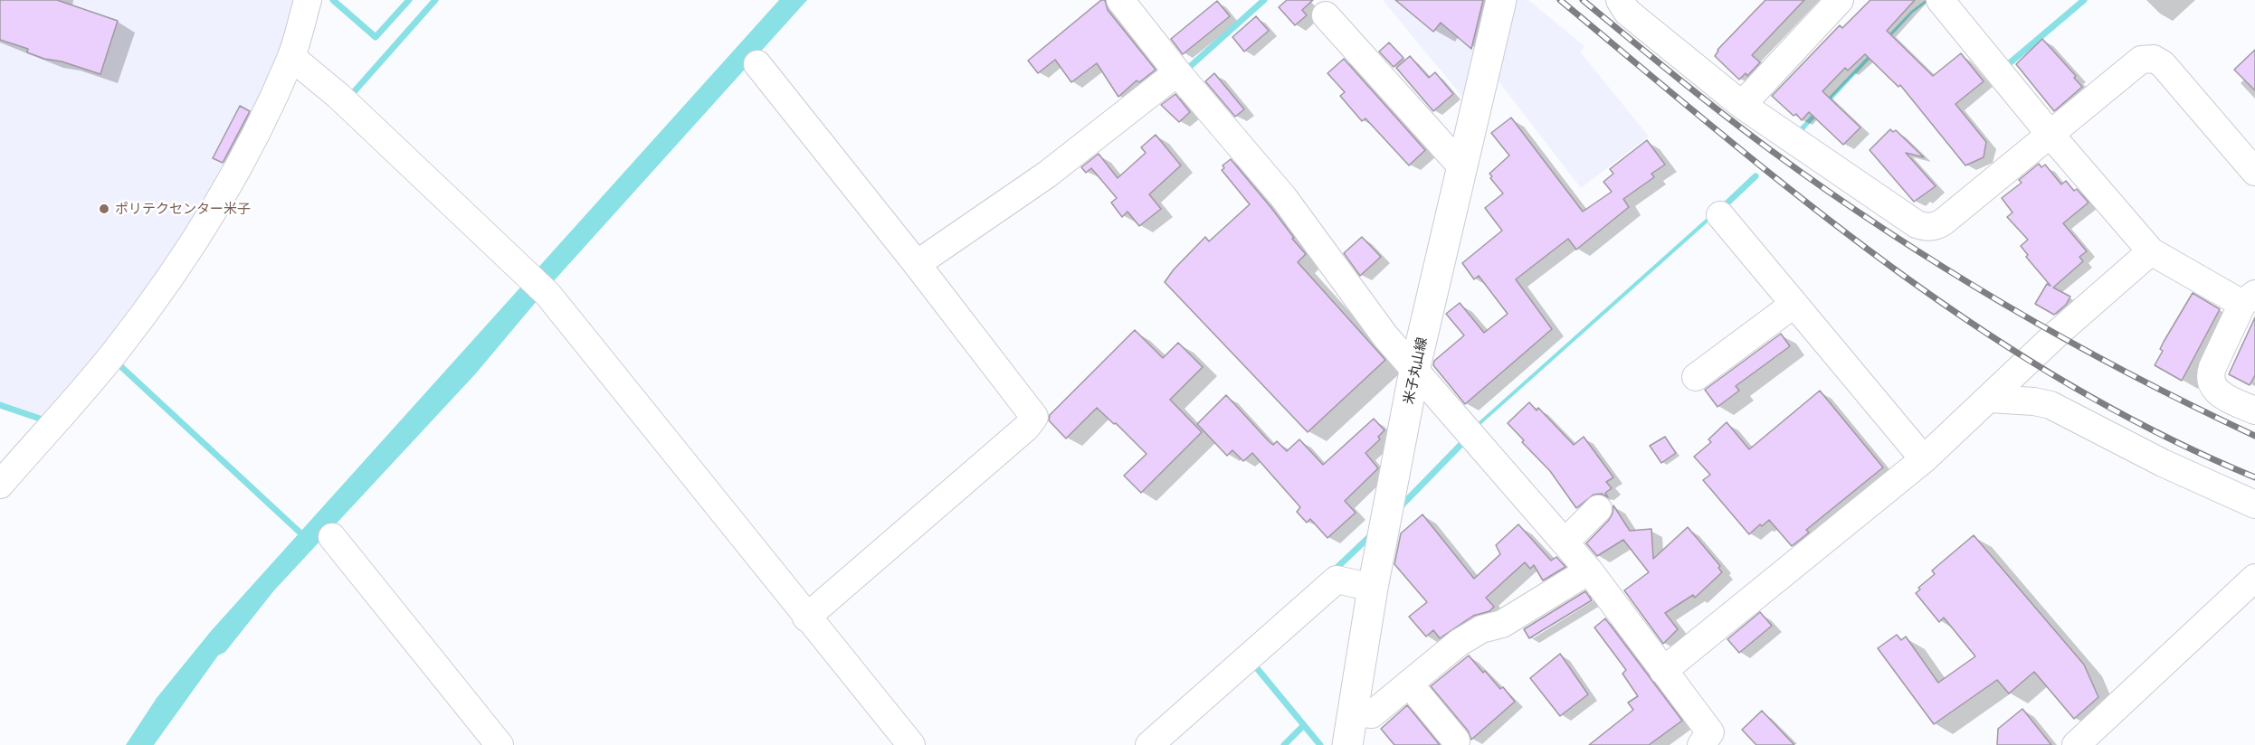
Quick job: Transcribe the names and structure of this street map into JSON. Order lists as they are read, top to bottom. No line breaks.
{"streets":{"main road":["米子丸山線"]},"places":["ポリテクセンター米子"]}
